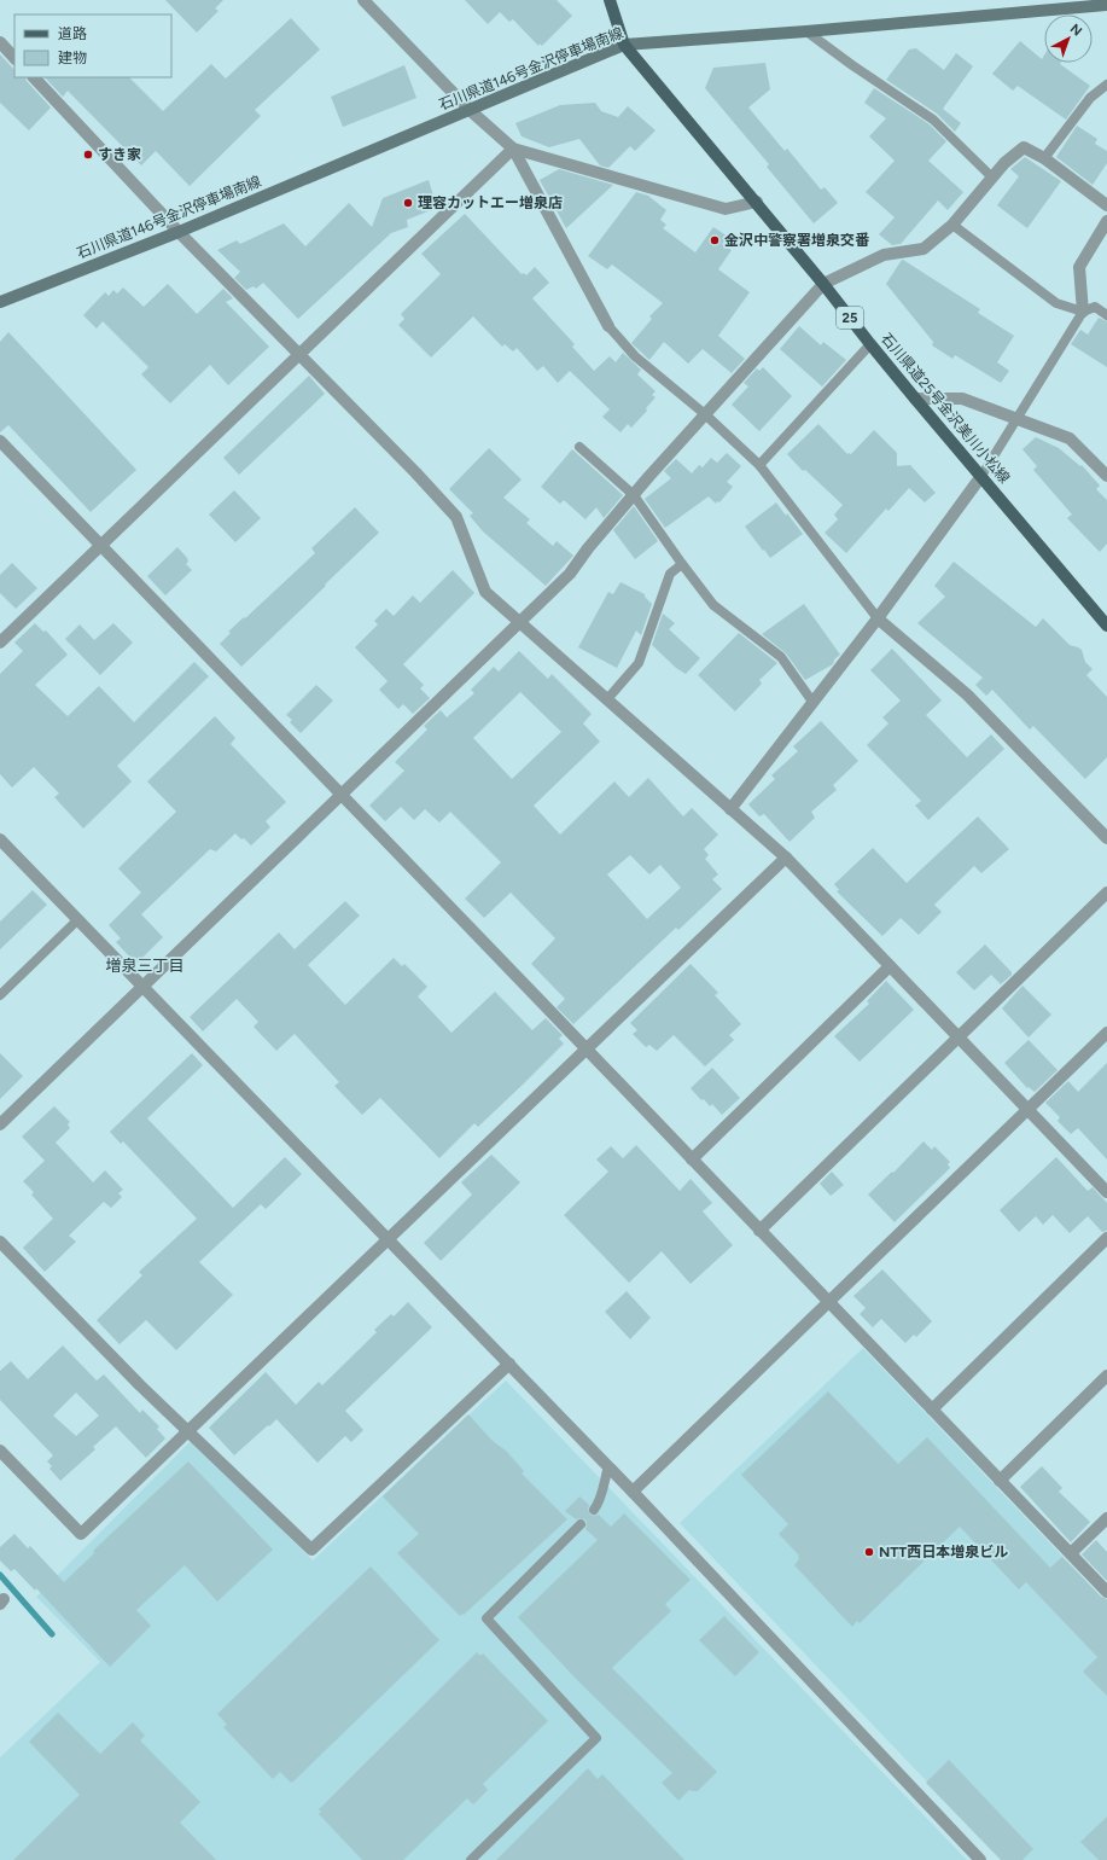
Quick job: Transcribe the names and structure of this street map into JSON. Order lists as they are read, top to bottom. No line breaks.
{"streets":{"main road":["石川県道146号金沢停車場南線","25","石川県道25号金沢美川小松線"]},"crossings":[["石川県道146号金沢停車場南線","石川県道25号金沢美川小松線"]],"districts":["増泉三丁目"],"places":["すき家","理容カットエー増泉店","金沢中警察署増泉交番","NTT西日本増泉ビル"],"legend":["道路","建物"],"north":"top right"}
